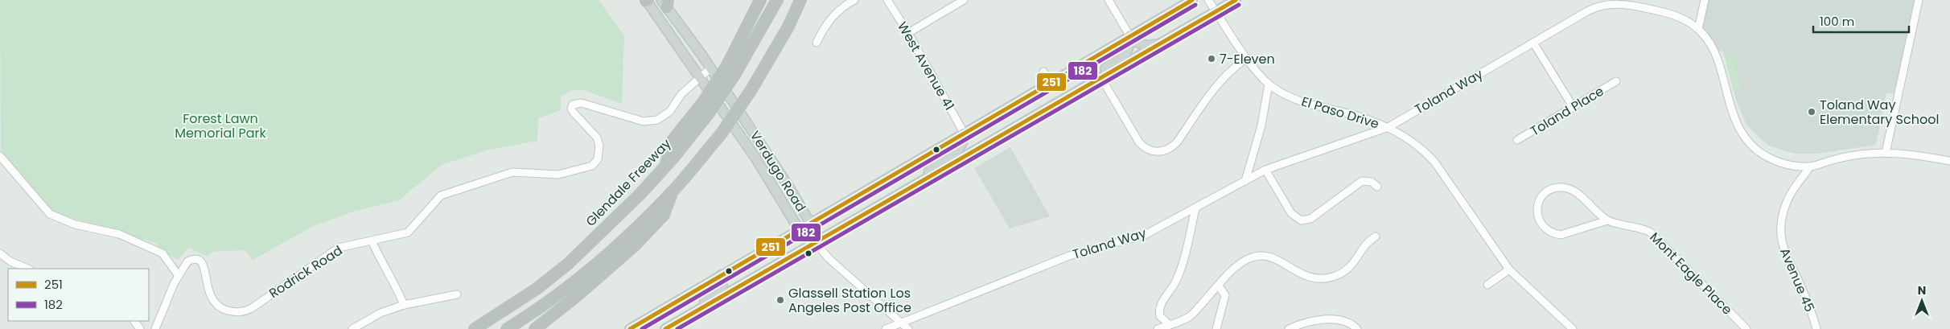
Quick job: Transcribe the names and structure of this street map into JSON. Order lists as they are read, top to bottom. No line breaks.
{"streets":{"highway":["Glendale Freeway"],"main road":["Verdugo Road"],"street":["West Avenue 41","Toland Way","Toland Place","El Paso Drive","Rodrick Road","Mont Eagle Place","Avenue 45"]},"crossings":[["Toland Way","El Paso Drive"],["Toland Way","Avenue 45"],["Verdugo Road","Rodrick Road"]],"parks":["Forest Lawn Memorial Park"],"places":["7-Eleven","Toland Way Elementary School","Glassell Station Los Angeles Post Office"],"lines":["transit line 251","transit line 182"],"legend":["251","182"],"scale_bar":"100 m","north":"top"}
